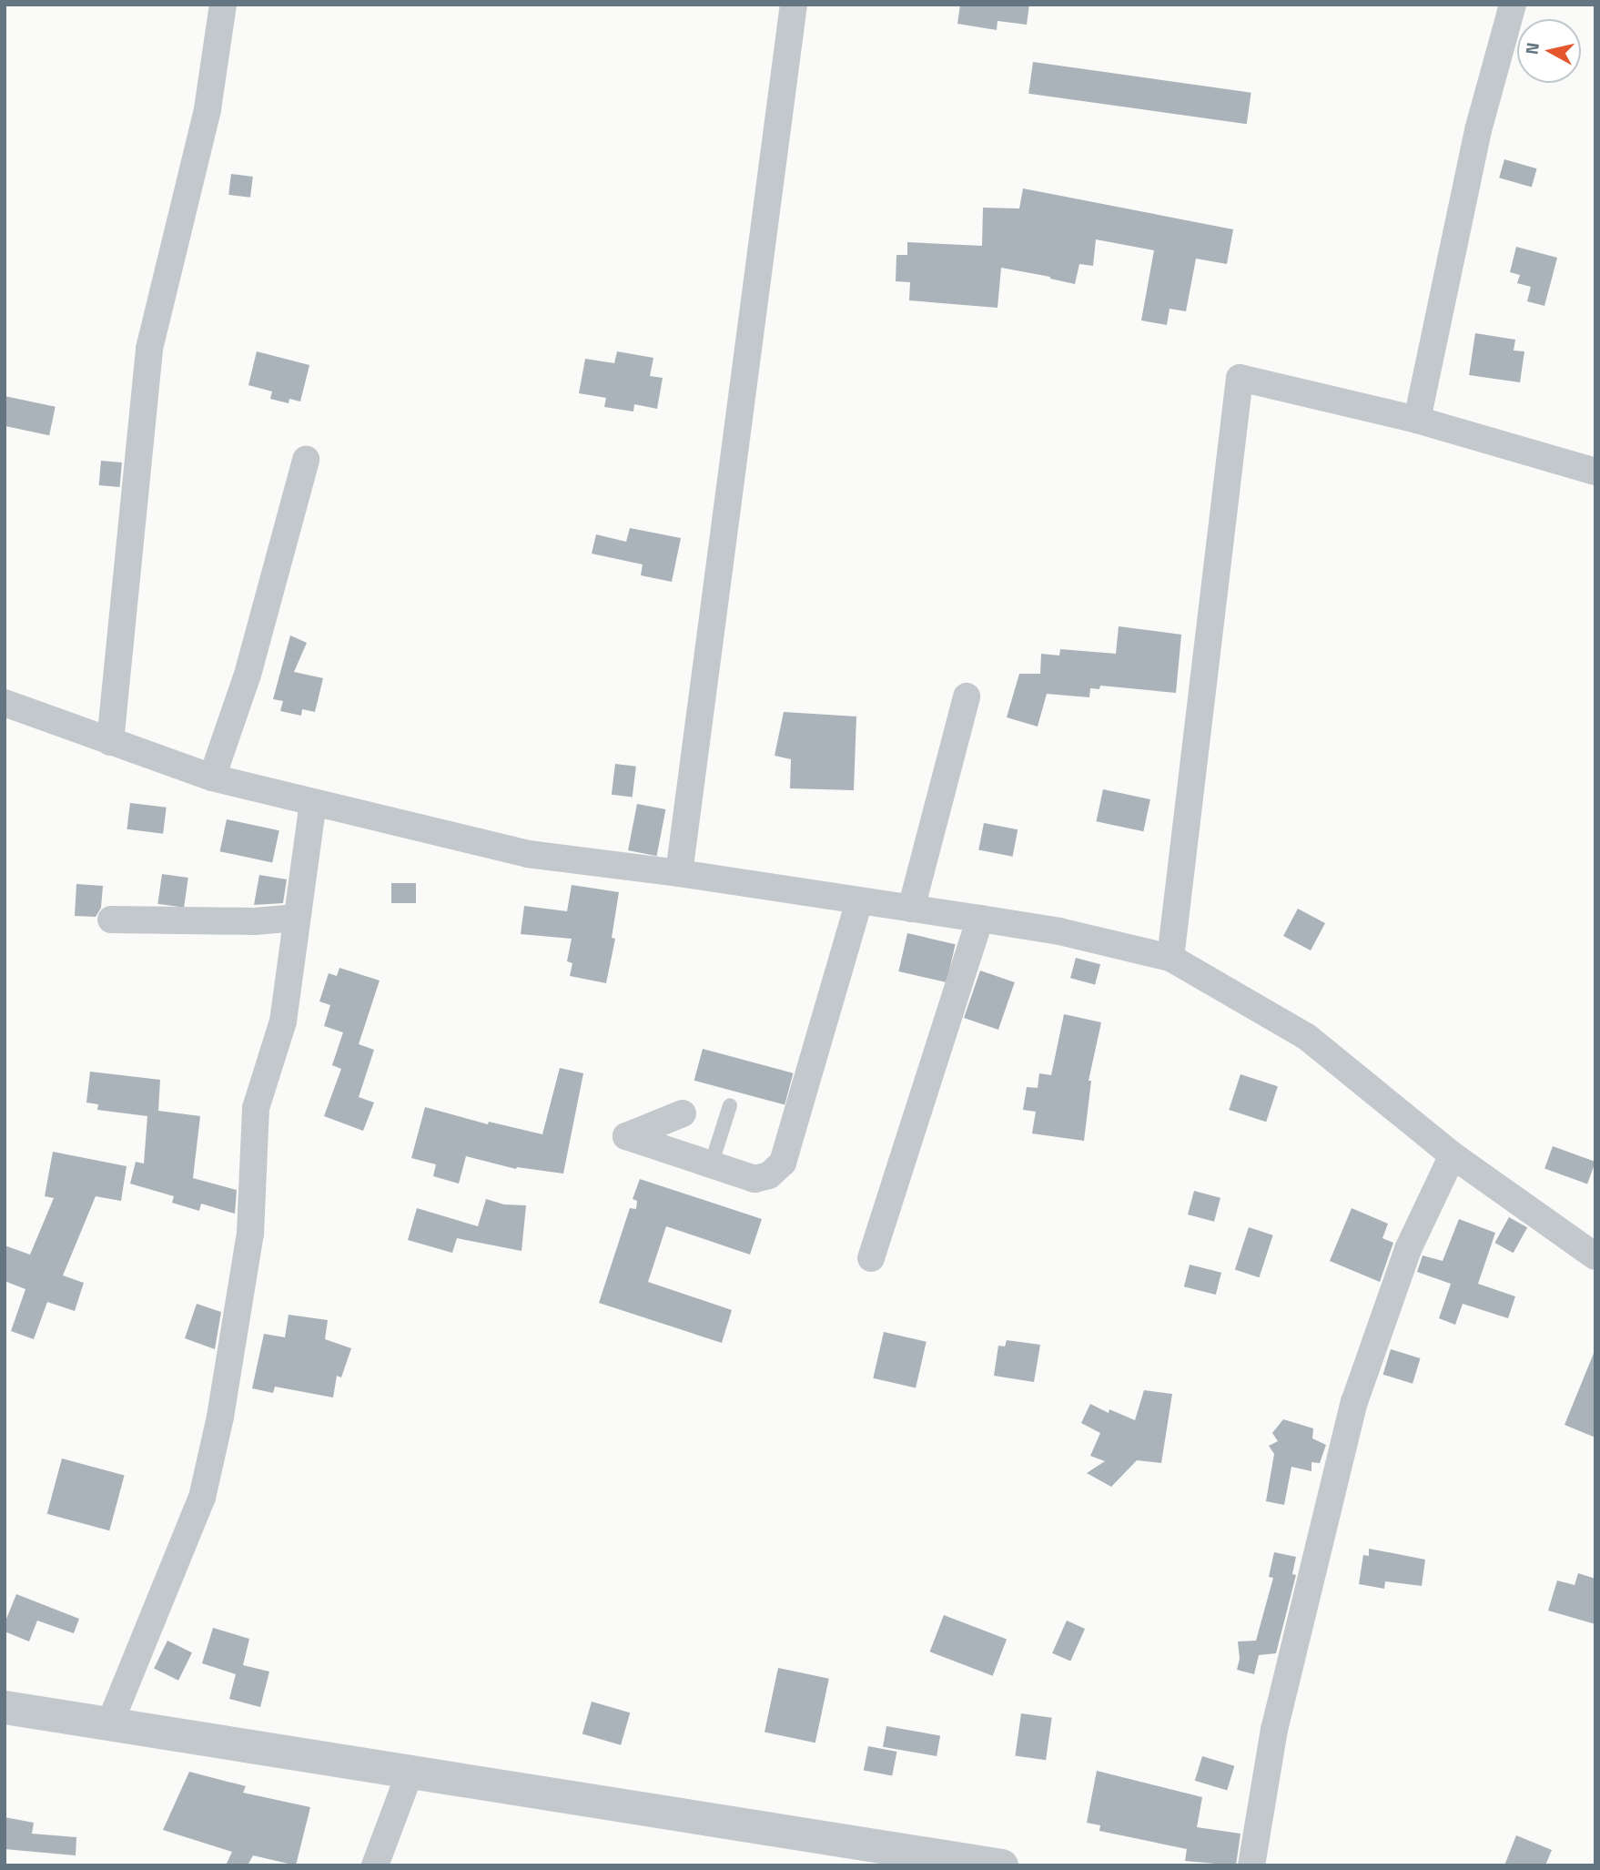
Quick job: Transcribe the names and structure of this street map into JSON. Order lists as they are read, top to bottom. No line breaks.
{"north":"left"}
